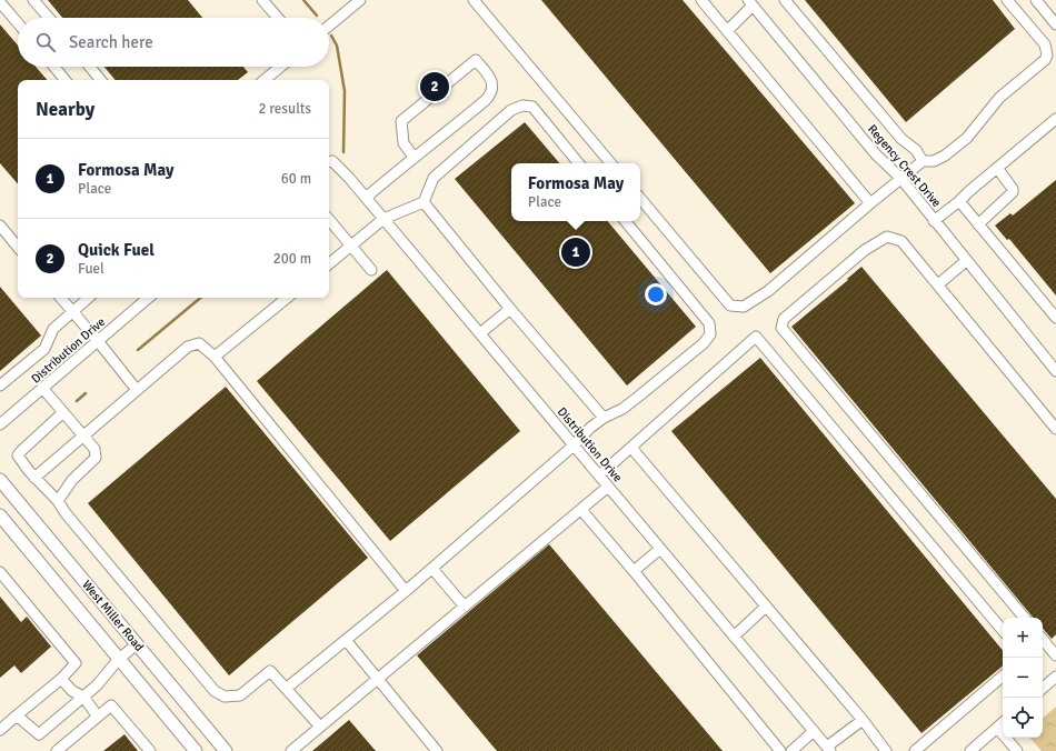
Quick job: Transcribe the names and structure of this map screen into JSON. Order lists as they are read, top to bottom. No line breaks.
{"streets":{"main road":["West Miller Road"],"street":["Regency Crest Drive","Distribution Drive"]},"page":{"search":"Search here","pins":["2","1"],"heading":["Nearby","2 results"],"list":[{"mark":"1","name":"Formosa May","note":"Place","value":"60 m"},{"mark":"2","name":"Quick Fuel","note":"Fuel","value":"200 m"}],"popup":["Formosa May","Place"],"map_buttons":["+","−"]}}
